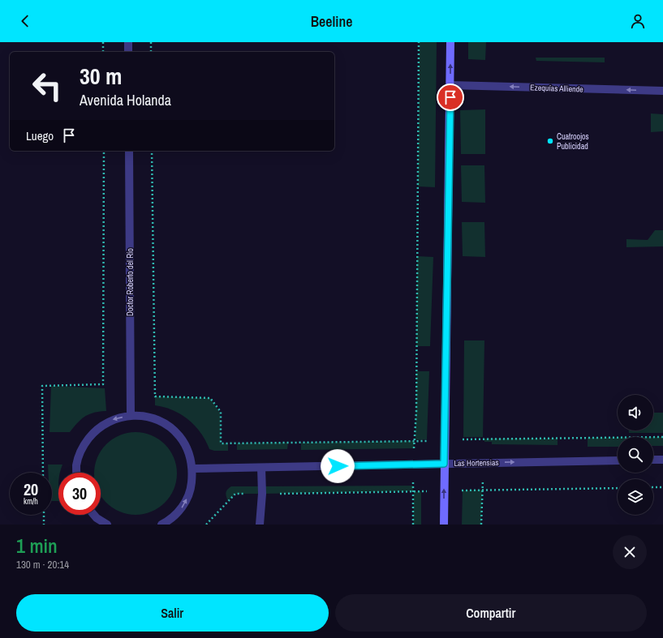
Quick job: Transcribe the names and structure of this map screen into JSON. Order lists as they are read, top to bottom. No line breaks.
{"streets":{"street":["Ezequías Alliende","Doctor Roberto del Río","Las Hortensias"]},"one_way":["Ezequías Alliende","Las Hortensias"],"places":["Cuatroojos Publicidad"],"page":{"header":"Beeline","turn":["30 m","Avenida Holanda"],"then":"Luego","speed":"20 km/h","limit":"30","heading":["1 min","130 m · 20:14"],"buttons":["Salir","Compartir"]}}
